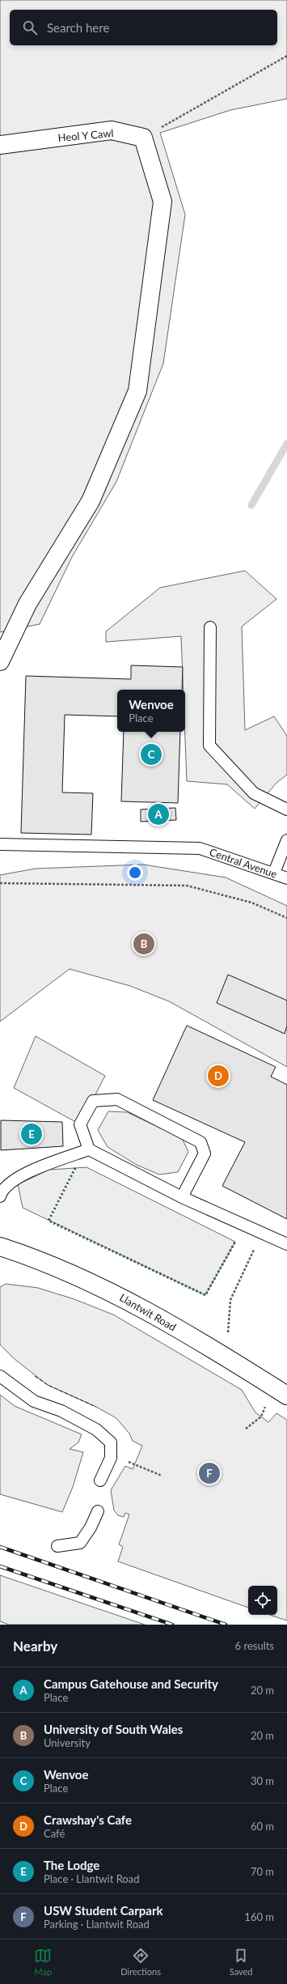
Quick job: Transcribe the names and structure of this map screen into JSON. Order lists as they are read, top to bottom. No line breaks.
{"streets":{"street":["Heol Y Cawl","Llantwit Road"],"lane":["Central Avenue"]},"page":{"search":"Search here","popup":["Wenvoe","Place"],"pins":["C","A","B","D","E","F"],"heading":["Nearby","6 results"],"list":[{"mark":"A","name":"Campus Gatehouse and Security","note":"Place","value":"20 m"},{"mark":"B","name":"University of South Wales","note":"University","value":"20 m"},{"mark":"C","name":"Wenvoe","note":"Place","value":"30 m"},{"mark":"D","name":"Crawshay's Cafe","note":"Café","value":"60 m"},{"mark":"E","name":"The Lodge","note":"Place · Llantwit Road","value":"70 m"},{"mark":"F","name":"USW Student Carpark","note":"Parking · Llantwit Road","value":"160 m"}],"nav":["Map","Directions","Saved"]}}
